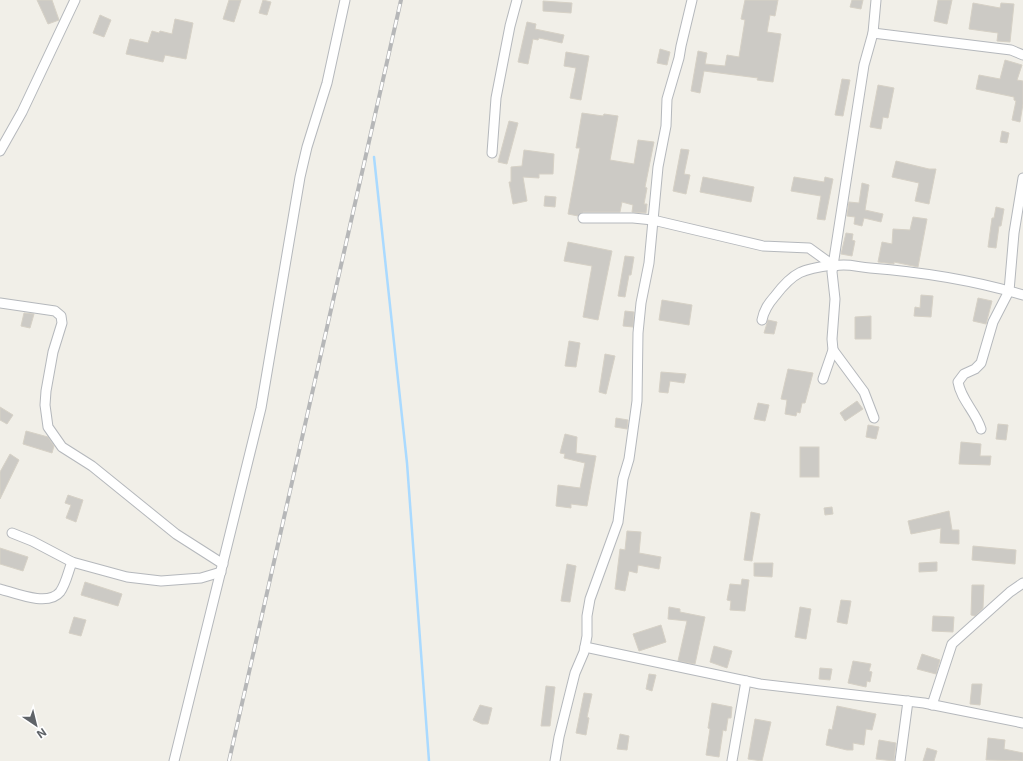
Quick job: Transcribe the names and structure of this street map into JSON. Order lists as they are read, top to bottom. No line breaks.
{"north":"bottom right"}
